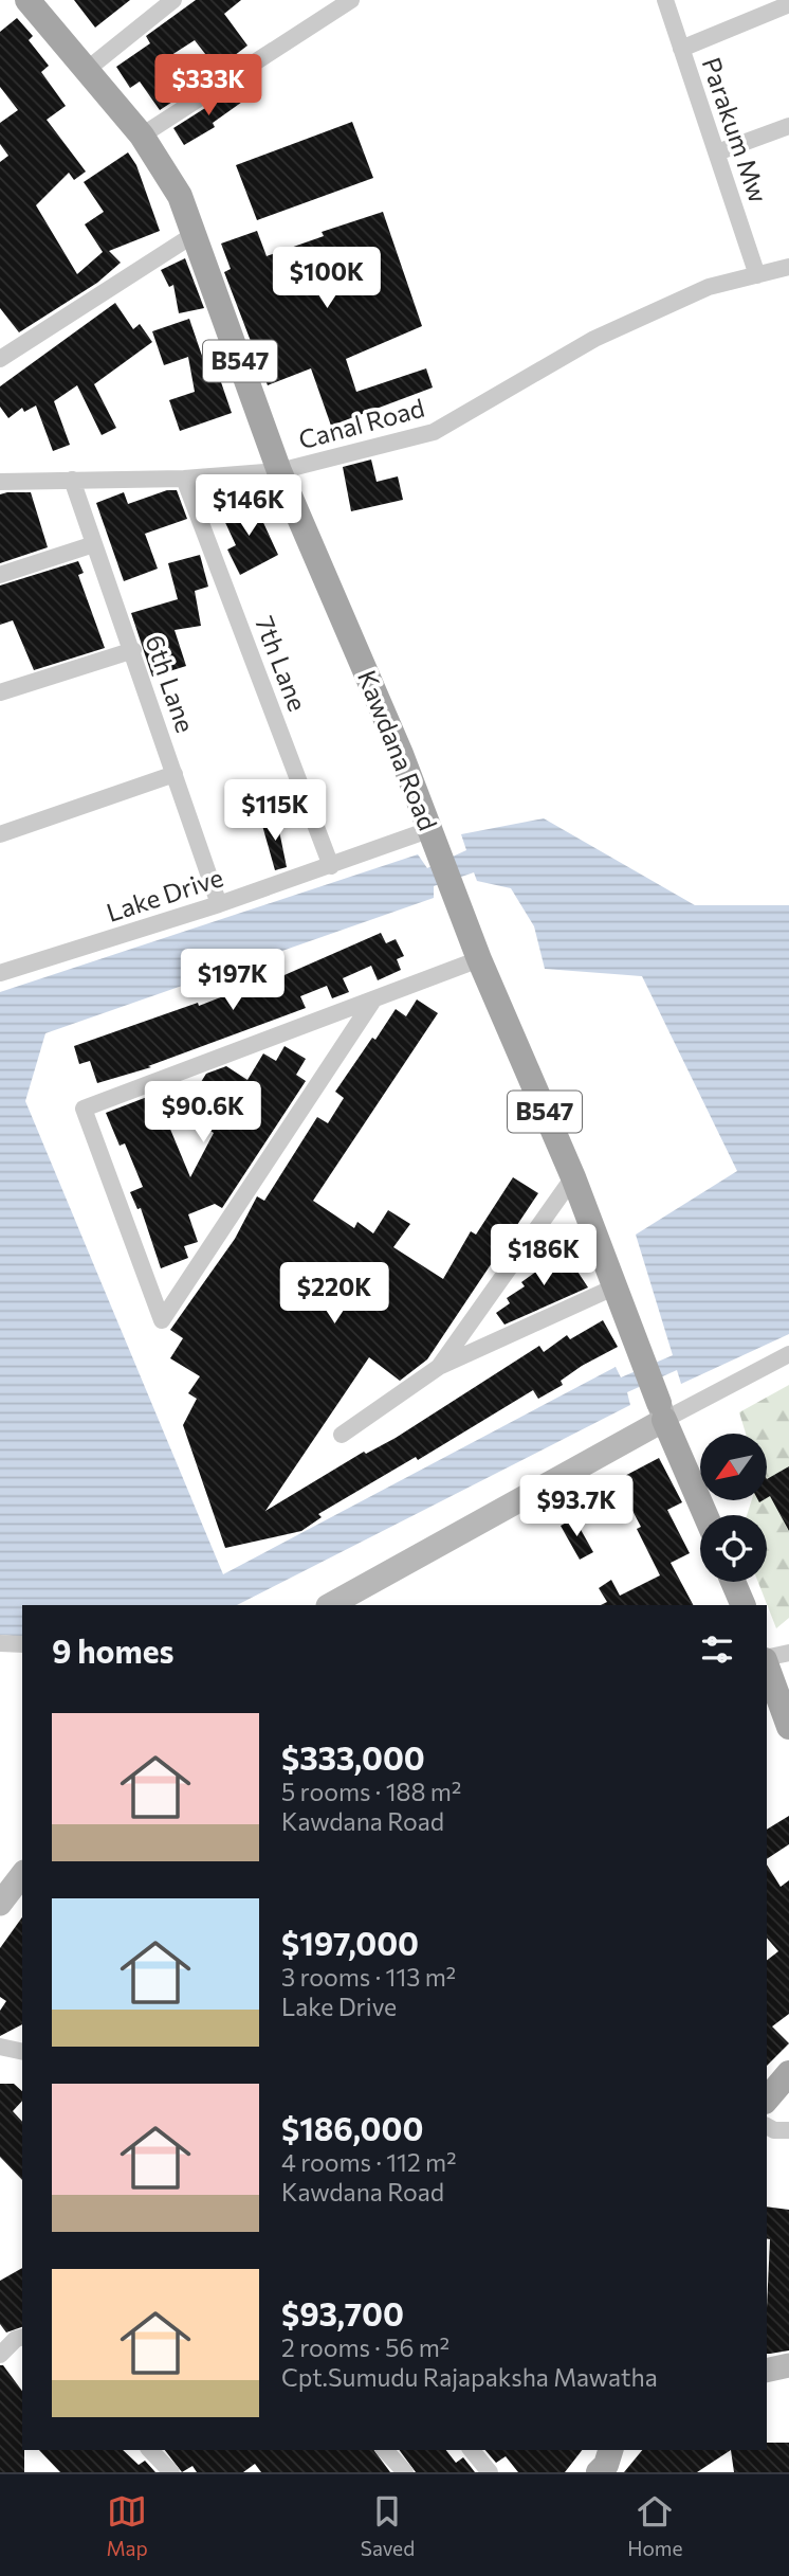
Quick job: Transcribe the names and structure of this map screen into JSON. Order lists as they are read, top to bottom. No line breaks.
{"streets":{"main road":["B547","Kawdana Road"],"street":["Parakum Mw","Canal Road","7th Lane","6th Lane","Lake Drive"]},"crossings":[["Parakum Mw","Canal Road"],["Canal Road","7th Lane"],["Canal Road","6th Lane"],["Canal Road","Kawdana Road"],["7th Lane","Lake Drive"],["6th Lane","Lake Drive"],["Kawdana Road","Lake Drive"]],"north":"bottom left","page":{"price":["$333K","$100K","$146K","$115K","$197K","$90.6K","$186K","$220K","$93.7K"],"heading":"9 homes","list":[{"name":"$333,000","note":"5 rooms · 188 m² · Kawdana Road"},{"name":"$197,000","note":"3 rooms · 113 m² · Lake Drive"},{"name":"$186,000","note":"4 rooms · 112 m² · Kawdana Road"},{"name":"$93,700","note":"2 rooms · 56 m² · Cpt.Sumudu Rajapaksha Mawatha"}],"tabs":["Map","Saved","Home"]}}
